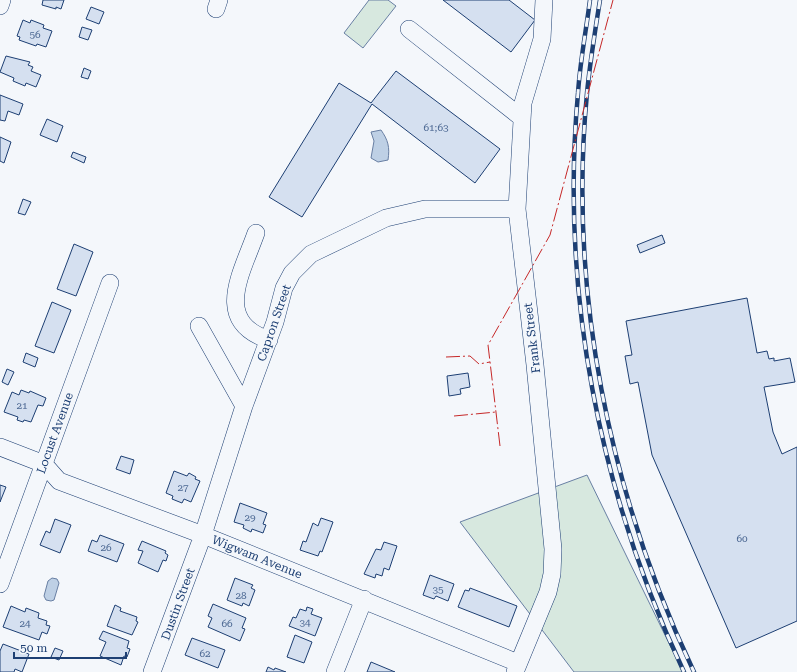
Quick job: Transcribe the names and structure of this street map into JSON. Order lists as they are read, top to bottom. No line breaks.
{"streets":{"street":["Capron Street","Frank Street","Locust Avenue","Wigwam Avenue","Dustin Street"]},"crossings":[["Capron Street","Frank Street"],["Capron Street","Wigwam Avenue"],["Capron Street","Dustin Street"],["Frank Street","Wigwam Avenue"],["Locust Avenue","Wigwam Avenue"],["Wigwam Avenue","Dustin Street"]],"house_numbers":["56","61;63","21","27","29","60","26","35","28","34","24","66","62"],"scale_bar":"50 m"}
